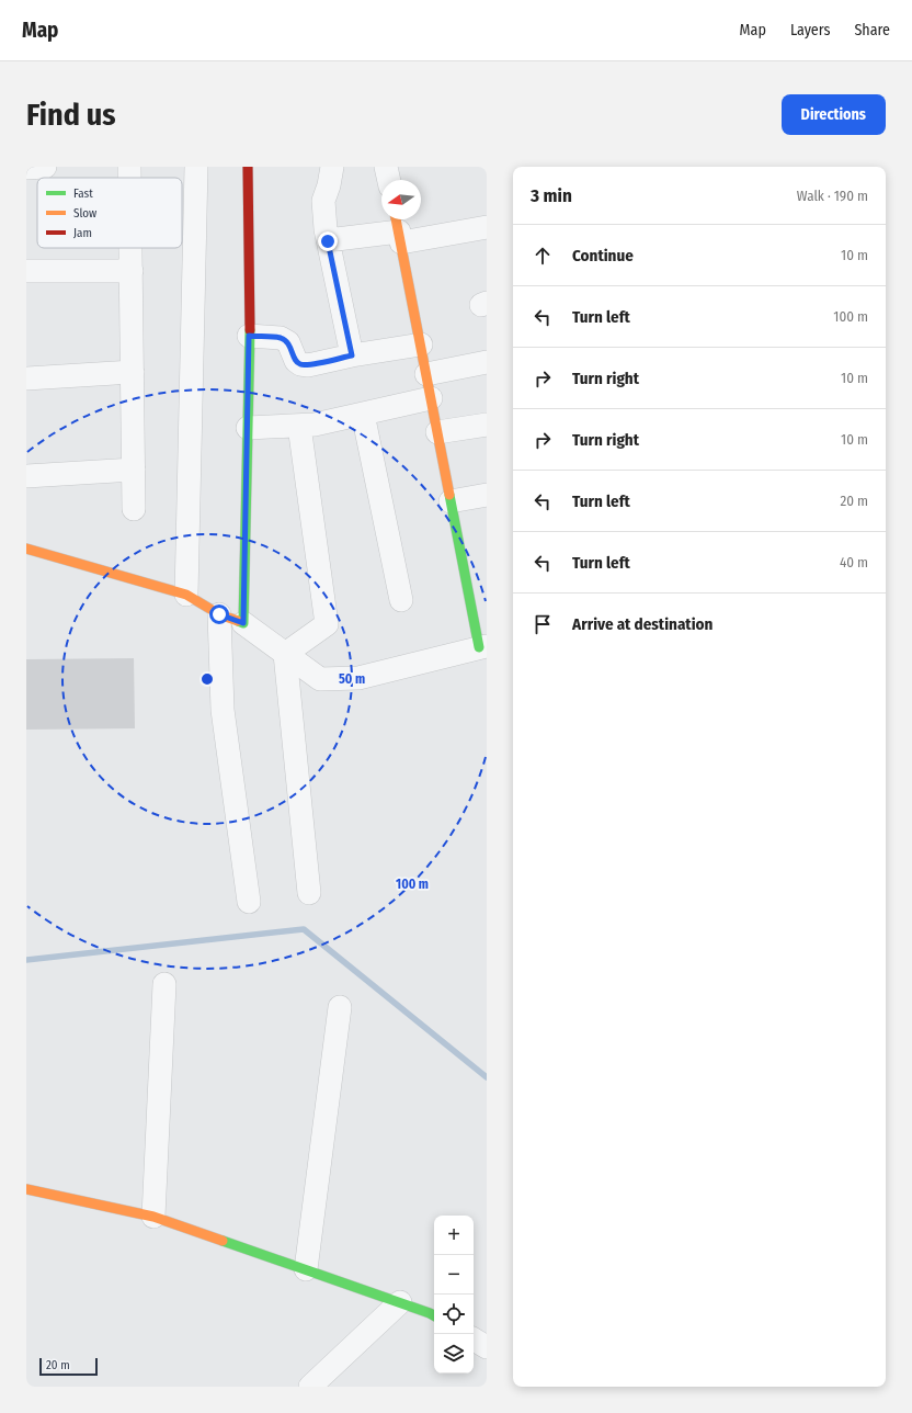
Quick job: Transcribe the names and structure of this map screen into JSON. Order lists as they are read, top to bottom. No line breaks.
{"legend":["Fast","Slow","Jam"],"scale_bar":"20 m","north":"left","page":{"header":"Map","nav":["Map","Layers","Share"],"buttons":"Directions","title":"Find us","heading":["3 min","Walk · 190 m"],"list":[["Continue","10 m"],["Turn left","100 m"],["Turn right","10 m"],["Turn right","10 m"],["Turn left","20 m"],["Turn left","40 m"],"Arrive at destination"],"map_buttons":["+","−"],"scale":"20 m"},"rings":["50 m","100 m"]}
